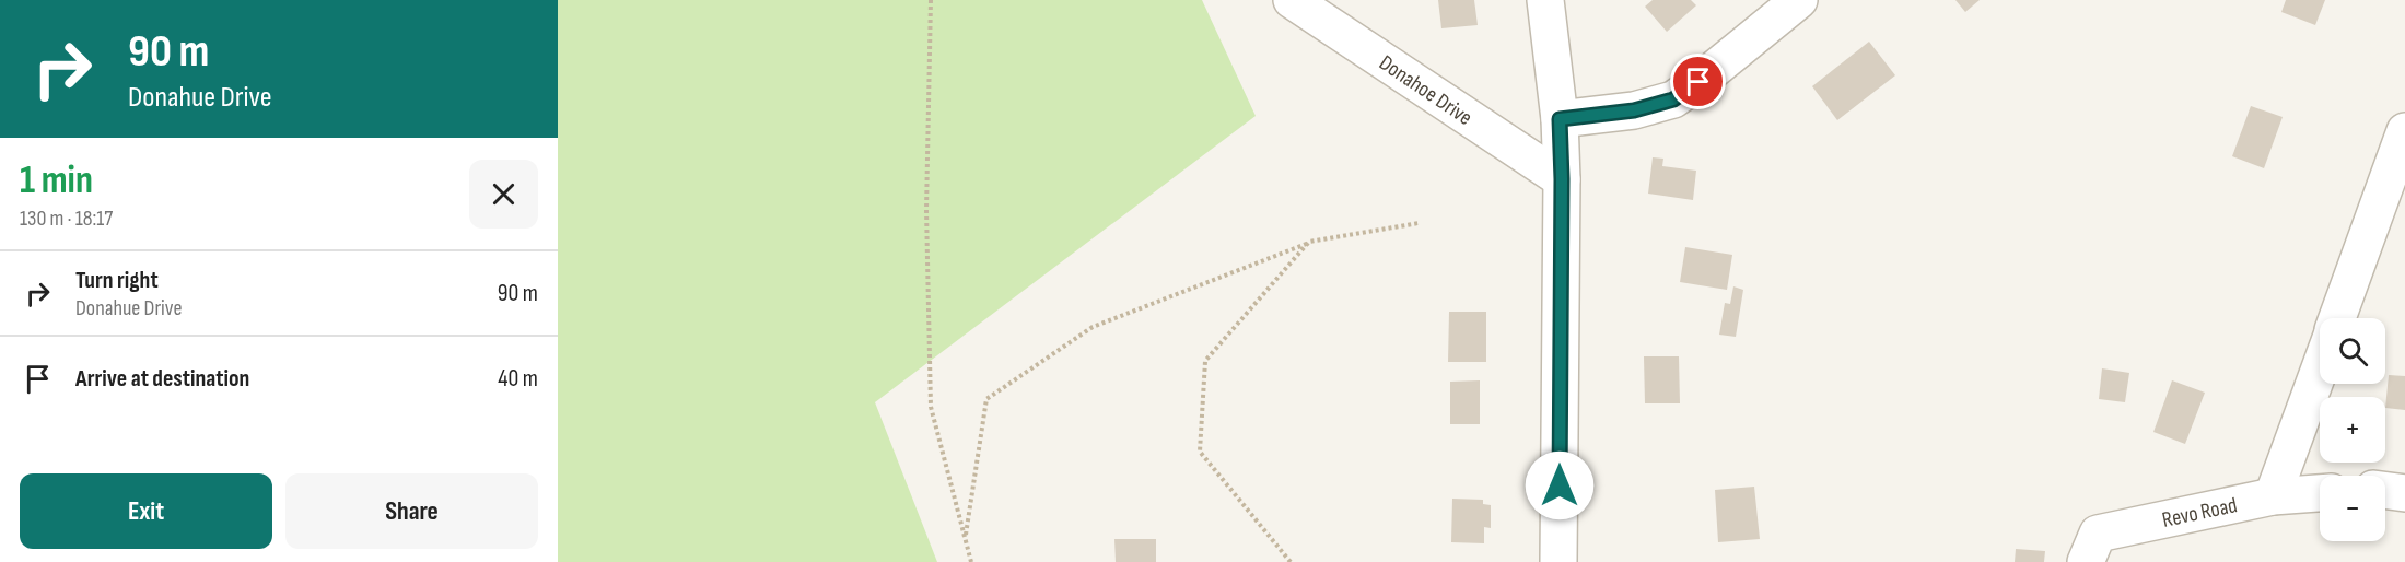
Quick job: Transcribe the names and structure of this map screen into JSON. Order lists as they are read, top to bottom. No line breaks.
{"streets":{"street":["Donahoe Drive","Revo Road"]},"page":{"turn":["90 m","Donahue Drive"],"heading":["1 min","130 m · 18:17"],"list":[{"name":"Turn right","note":"Donahue Drive","value":"90 m"},{"name":"Arrive at destination","value":"40 m"}],"map_buttons":["+","−"],"buttons":["Exit","Share"]}}
